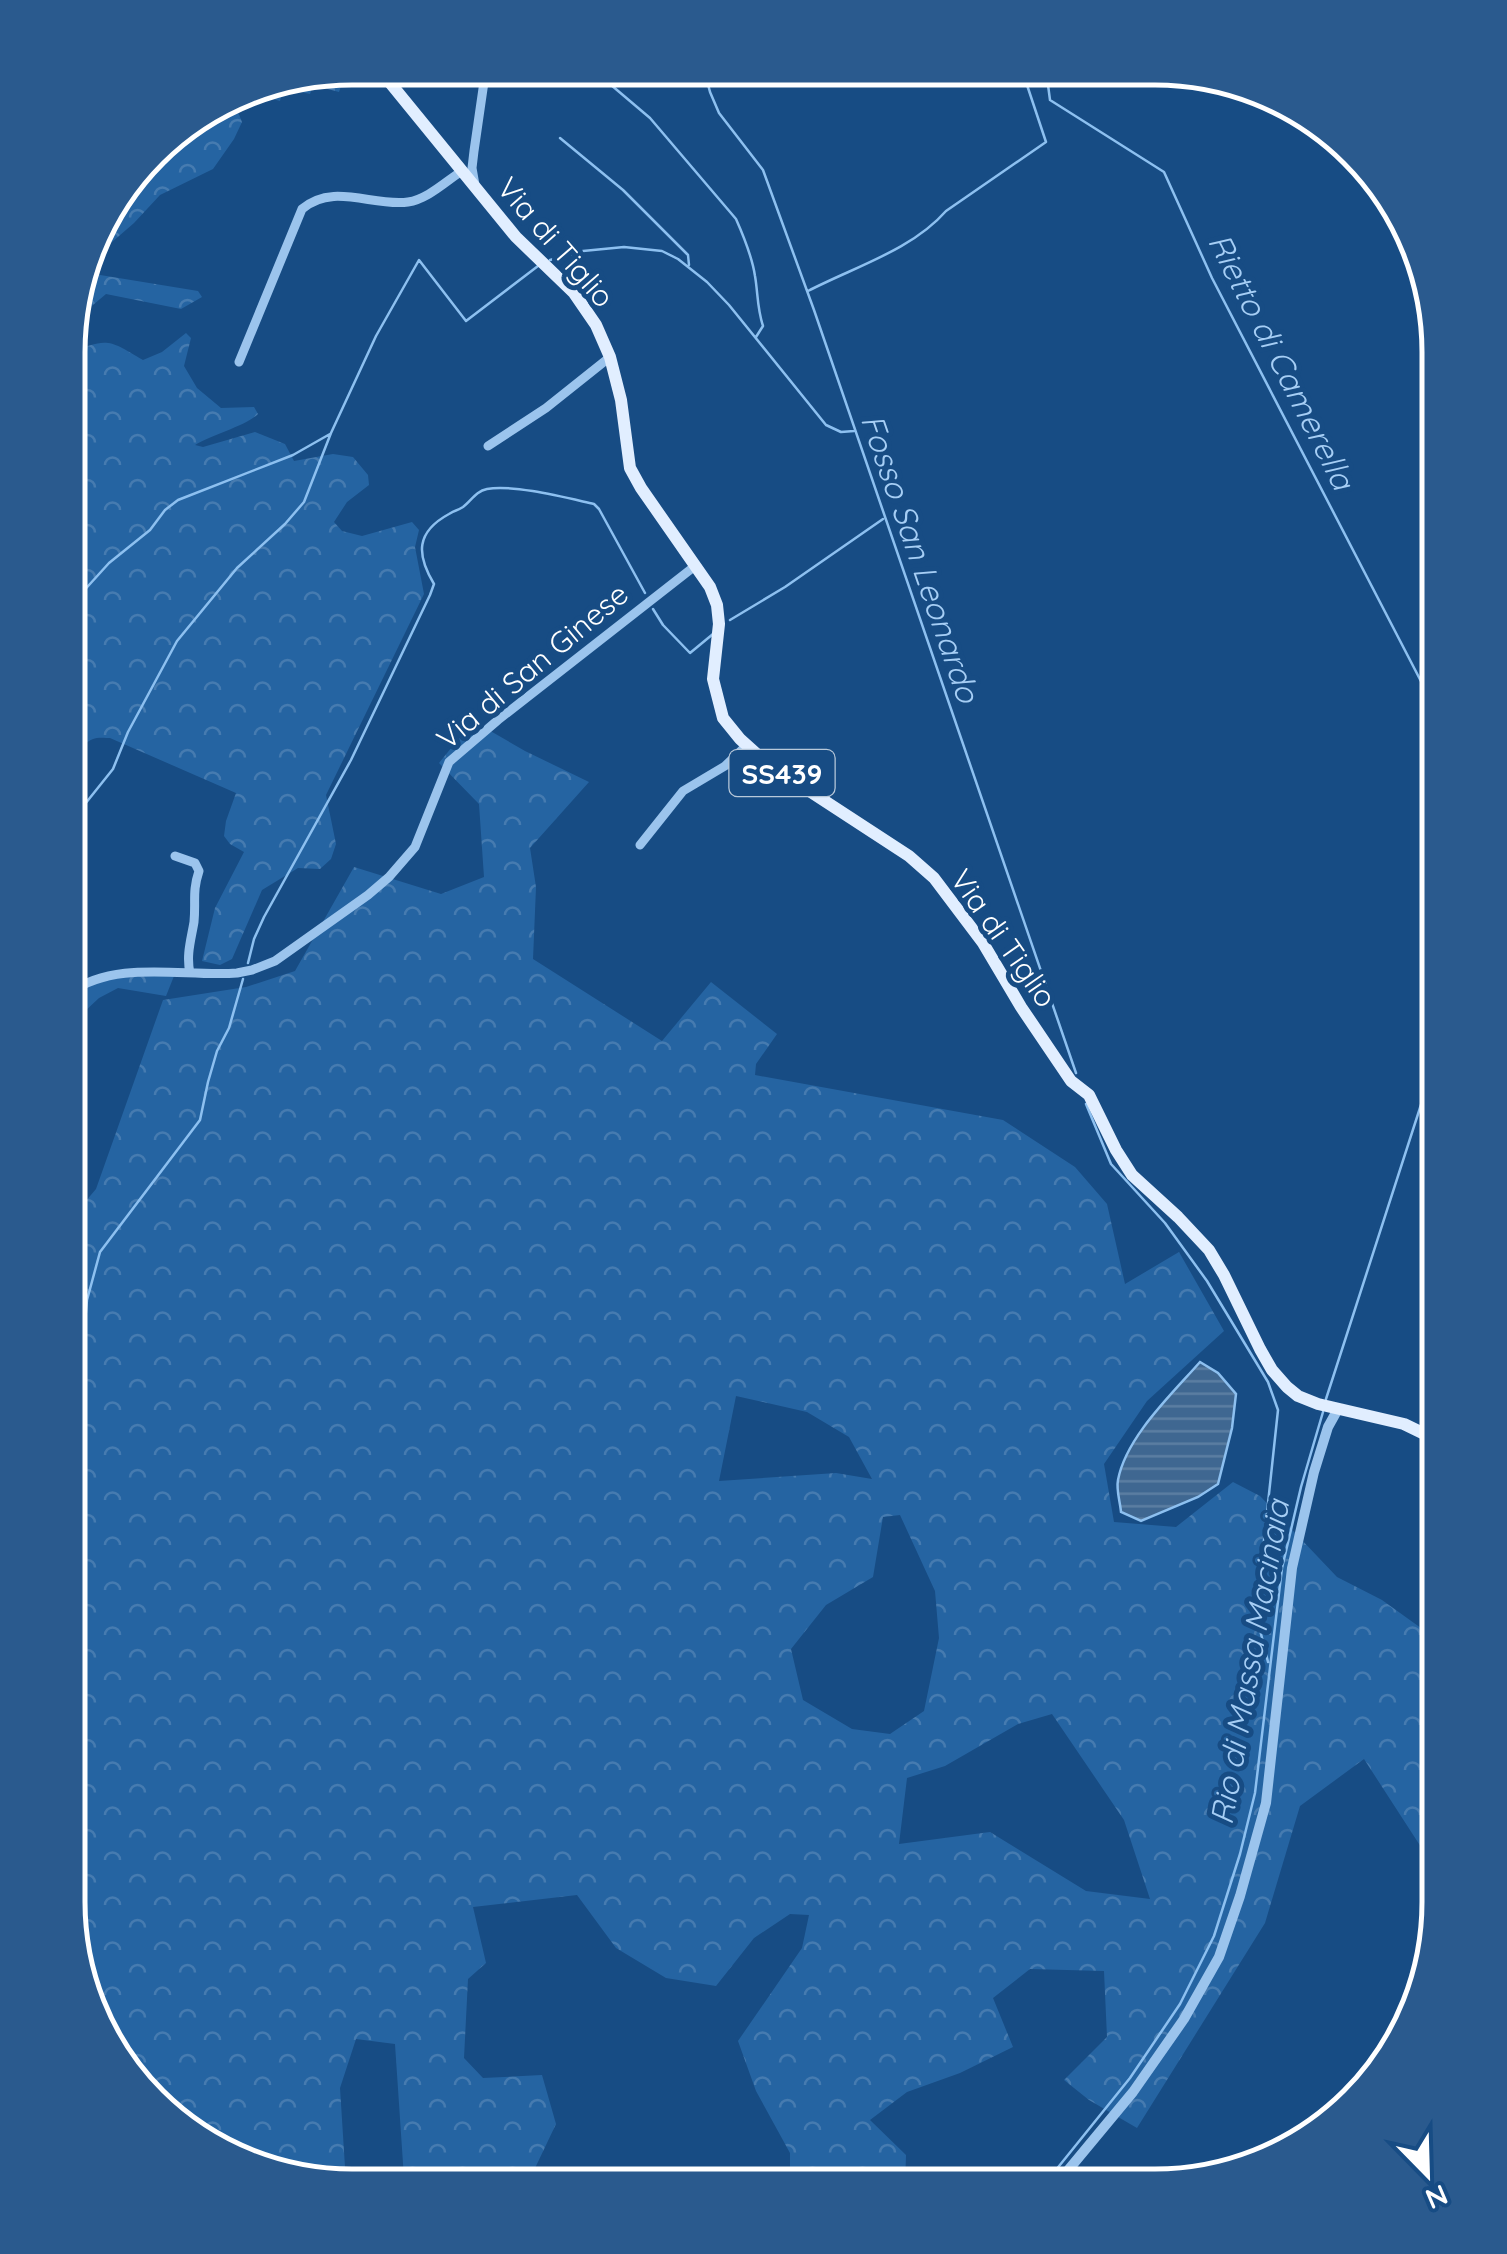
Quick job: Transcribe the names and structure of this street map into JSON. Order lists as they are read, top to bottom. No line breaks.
{"streets":{"main road":["Via di Tiglio","SS439"],"street":["Via di San Ginese"]},"crossings":[["Via di Tiglio","Via di San Ginese"]],"water":["Rietto di Camerella","Fosso San Leonardo","Rio di Massa Macinaia"],"north":"bottom right"}
